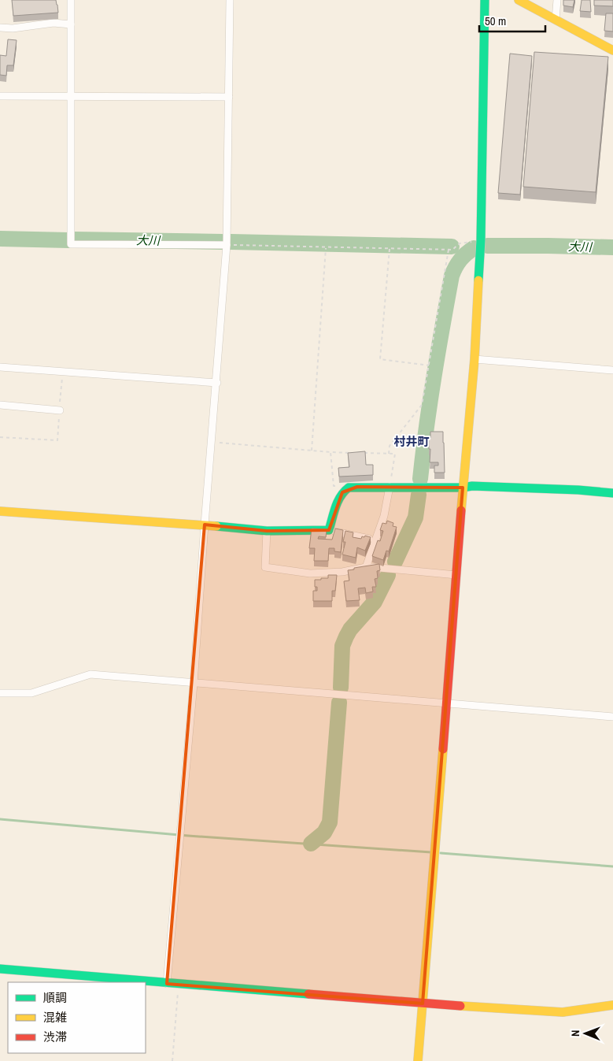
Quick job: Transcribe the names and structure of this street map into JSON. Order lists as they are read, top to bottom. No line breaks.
{"districts":["村井町"],"water":["大川"],"legend":["順調","混雑","渋滞"],"scale_bar":"50 m","north":"left"}
